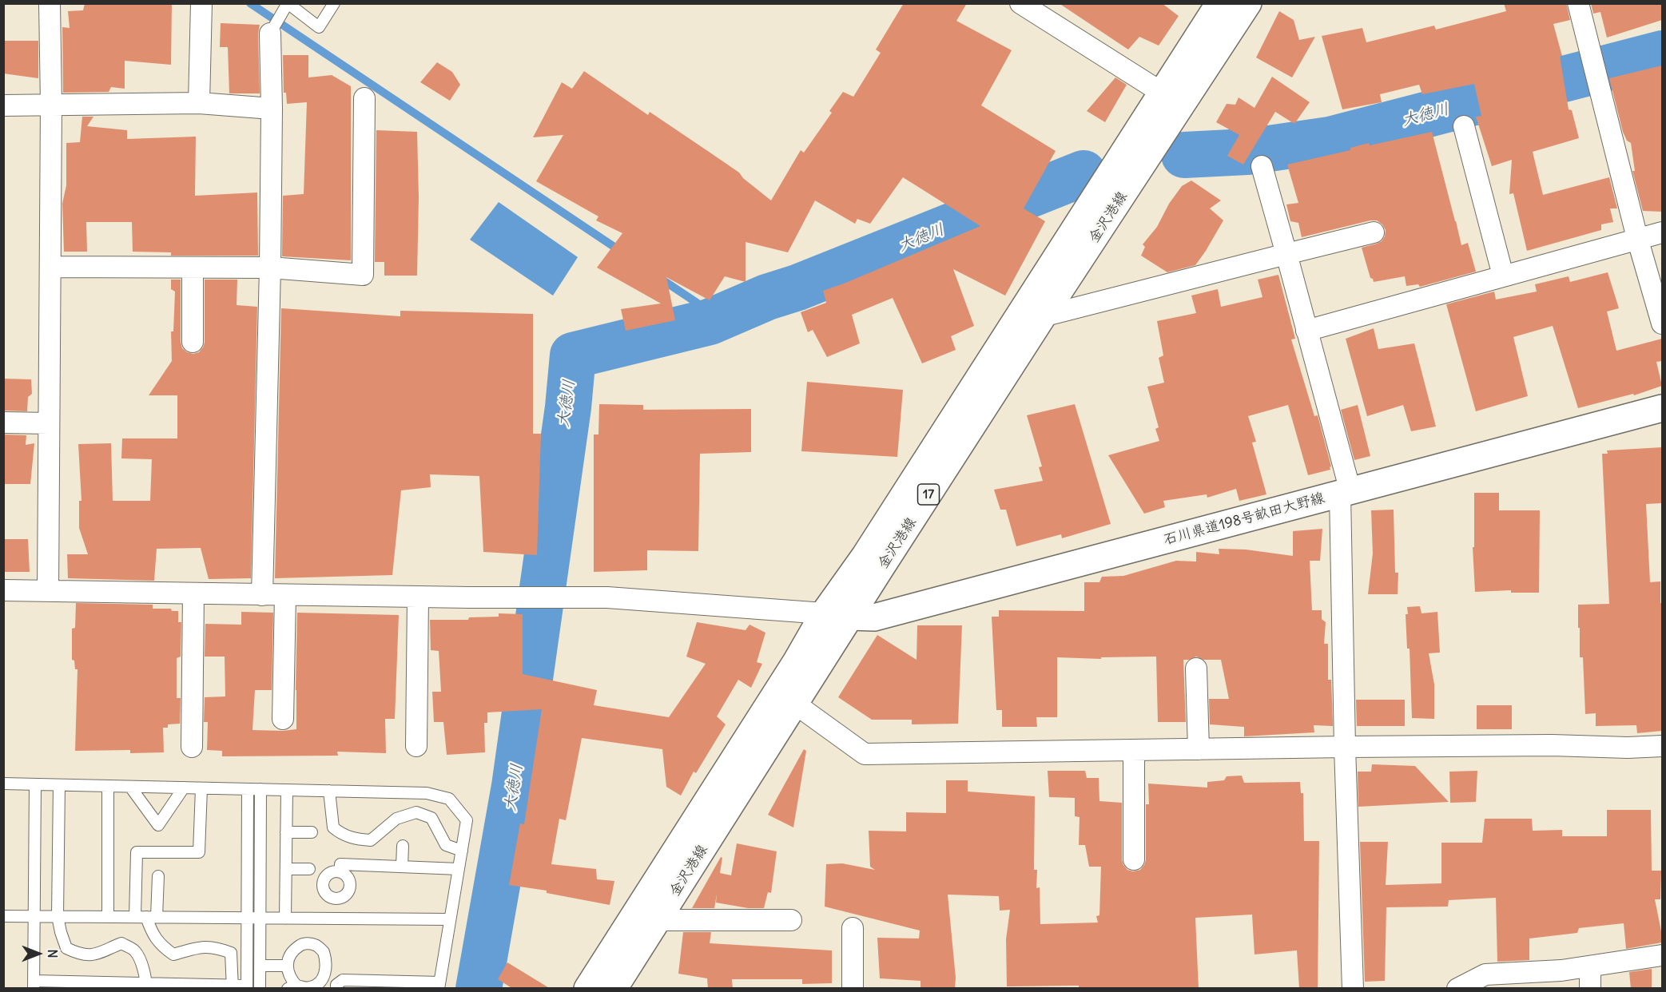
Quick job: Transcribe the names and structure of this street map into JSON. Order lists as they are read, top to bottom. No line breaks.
{"streets":{"main road":["金沢港線","17","石川県道198号畝田大野線"]},"crossings":[["金沢港線","石川県道198号畝田大野線"]],"water":["大徳川"],"north":"right"}
